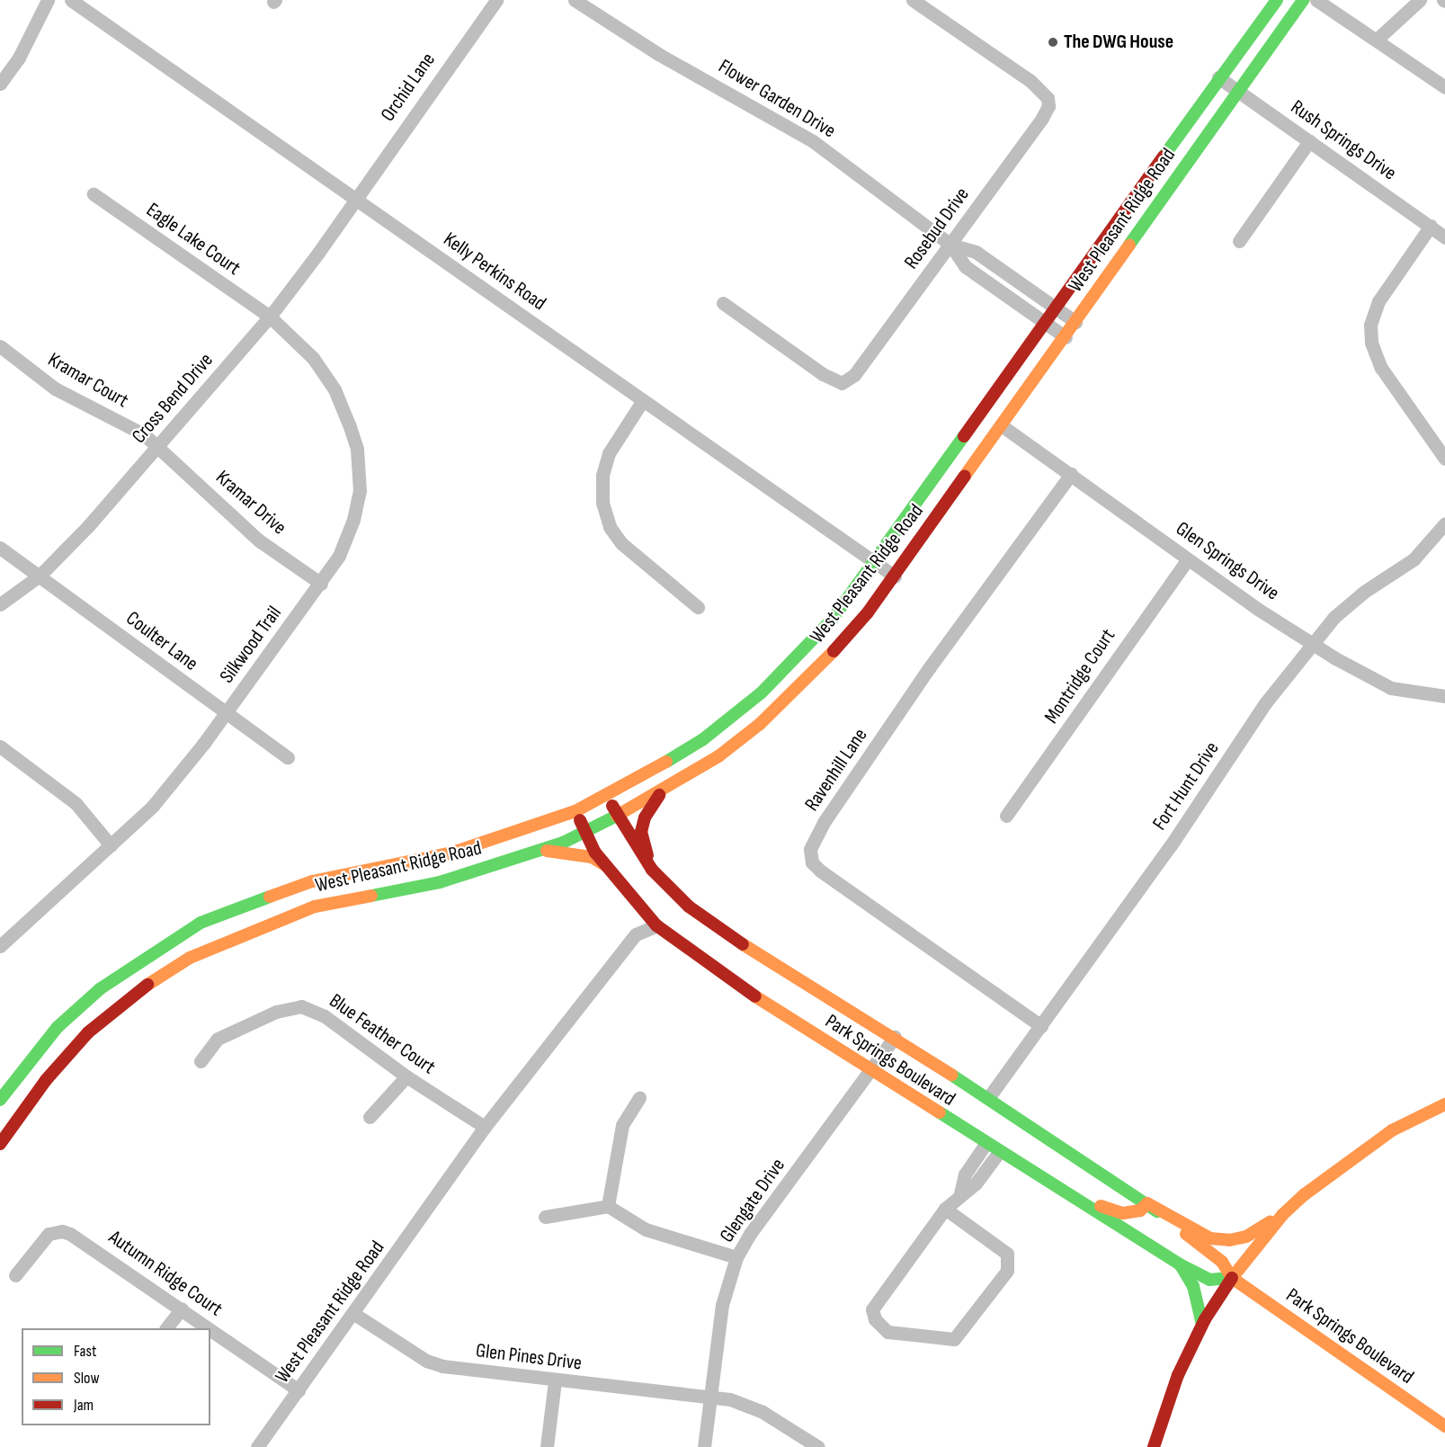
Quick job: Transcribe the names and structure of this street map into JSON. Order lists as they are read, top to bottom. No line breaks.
{"streets":{"main road":["West Pleasant Ridge Road","Park Springs Boulevard"],"street":["Orchid Lane","Flower Garden Drive","Rush Springs Drive","Rosebud Drive","Eagle Lake Court","Kelly Perkins Road","Kramar Court","Cross Bend Drive","Kramar Drive","Glen Springs Drive","Coulter Lane","Silkwood Trail","Montridge Court","Ravenhill Lane","Fort Hunt Drive","Blue Feather Court","Glengate Drive","Autumn Ridge Court","Glen Pines Drive"]},"crossings":[["Orchid Lane","Kelly Perkins Road"],["Orchid Lane","Cross Bend Drive"],["Flower Garden Drive","West Pleasant Ridge Road"],["Flower Garden Drive","Rosebud Drive"],["Rush Springs Drive","West Pleasant Ridge Road"],["West Pleasant Ridge Road","Kelly Perkins Road"],["West Pleasant Ridge Road","Glen Springs Drive"],["West Pleasant Ridge Road","Blue Feather Court"],["West Pleasant Ridge Road","Park Springs Boulevard"],["West Pleasant Ridge Road","Autumn Ridge Court"],["West Pleasant Ridge Road","Glen Pines Drive"],["Eagle Lake Court","Cross Bend Drive"],["Eagle Lake Court","Silkwood Trail"],["Kelly Perkins Road","Cross Bend Drive"],["Kramar Court","Cross Bend Drive"],["Kramar Court","Kramar Drive"],["Cross Bend Drive","Kramar Drive"],["Cross Bend Drive","Coulter Lane"],["Cross Bend Drive","Silkwood Trail"],["Kramar Drive","Silkwood Trail"],["Glen Springs Drive","Montridge Court"],["Glen Springs Drive","Ravenhill Lane"],["Glen Springs Drive","Fort Hunt Drive"],["Coulter Lane","Silkwood Trail"],["Ravenhill Lane","Fort Hunt Drive"],["Fort Hunt Drive","Park Springs Boulevard"],["Park Springs Boulevard","Glengate Drive"],["Glengate Drive","Glen Pines Drive"]],"places":["The DWG House"],"legend":["Fast","Slow","Jam"]}
